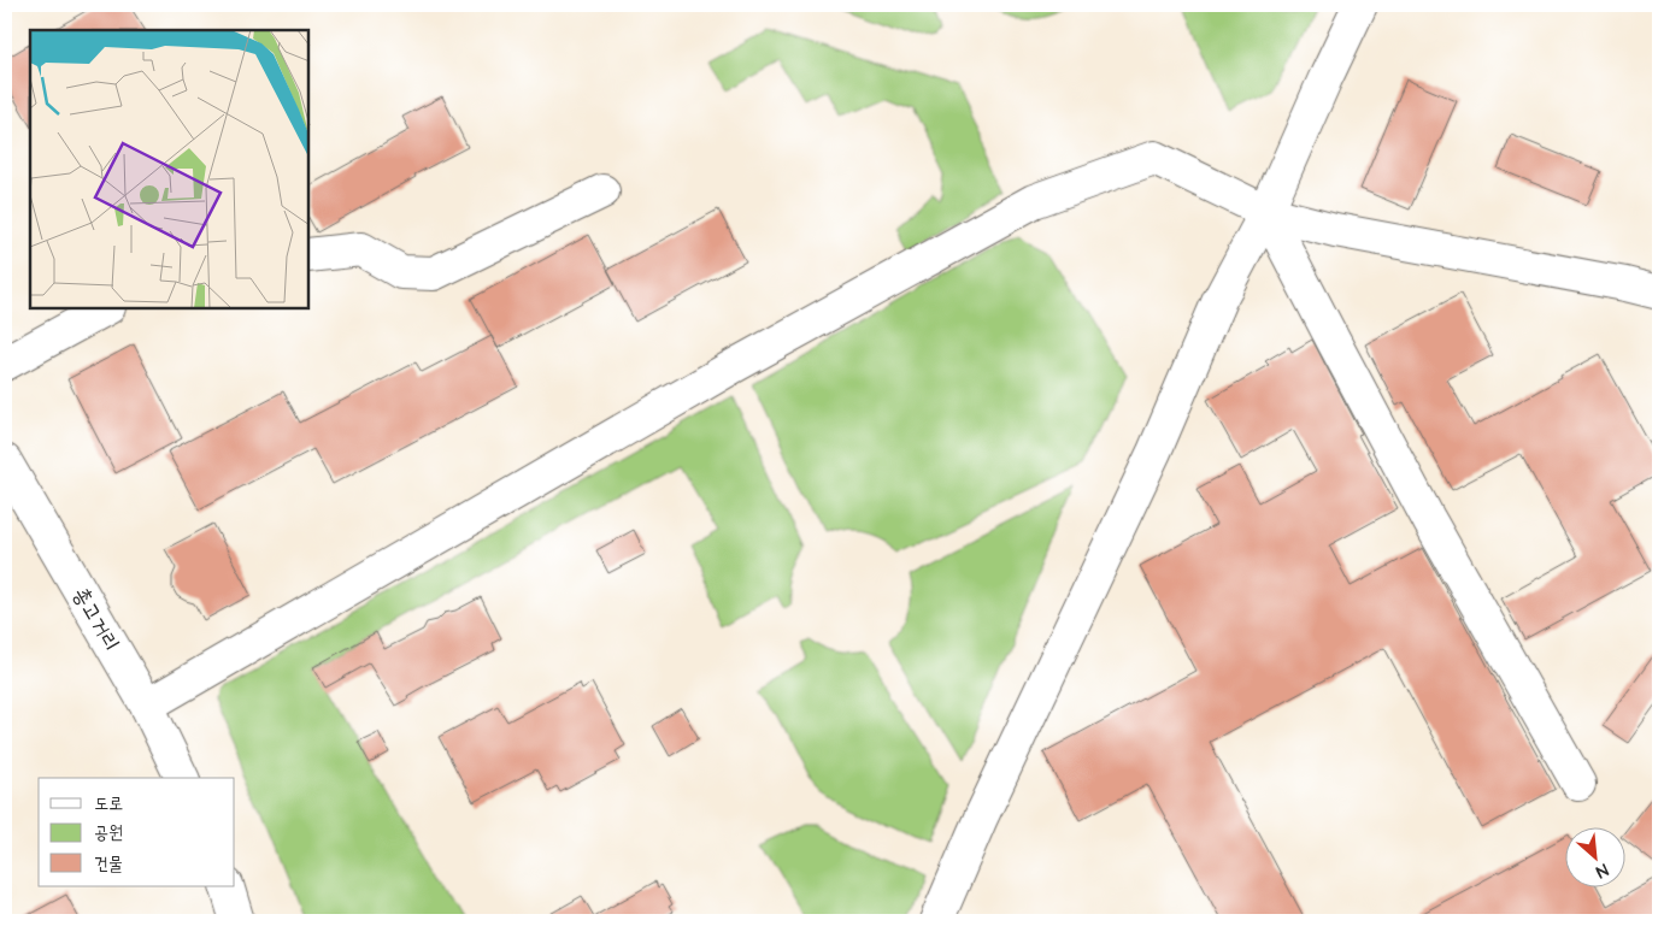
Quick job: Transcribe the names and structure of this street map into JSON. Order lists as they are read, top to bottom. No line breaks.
{"streets":{"street":["총고거리"]},"legend":["도로","공원","건물"],"north":"bottom right"}
